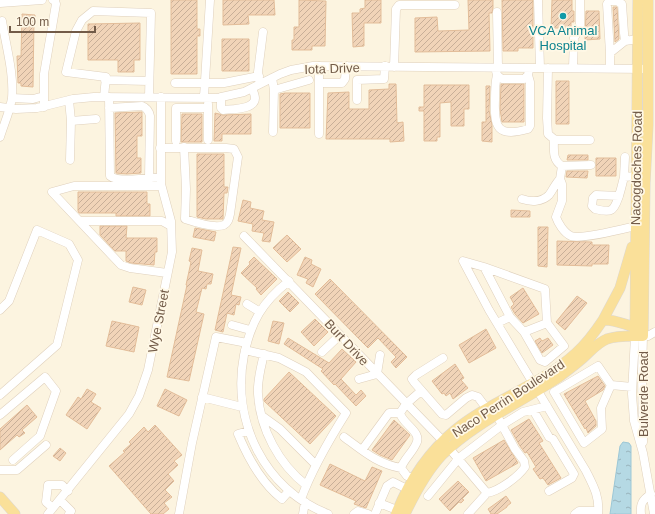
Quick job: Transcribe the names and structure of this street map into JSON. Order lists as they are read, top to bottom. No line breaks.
{"streets":{"main road":["Nacogdoches Road","Naco Perrin Boulevard"],"street":["Iota Drive","Wye Street","Burt Drive","Bulverde Road"]},"crossings":[["Iota Drive","Nacogdoches Road"],["Iota Drive","Wye Street"],["Nacogdoches Road","Bulverde Road"],["Nacogdoches Road","Naco Perrin Boulevard"],["Burt Drive","Naco Perrin Boulevard"],["Bulverde Road","Naco Perrin Boulevard"]],"places":["VCA Animal Hospital"],"scale_bar":"100 m"}
